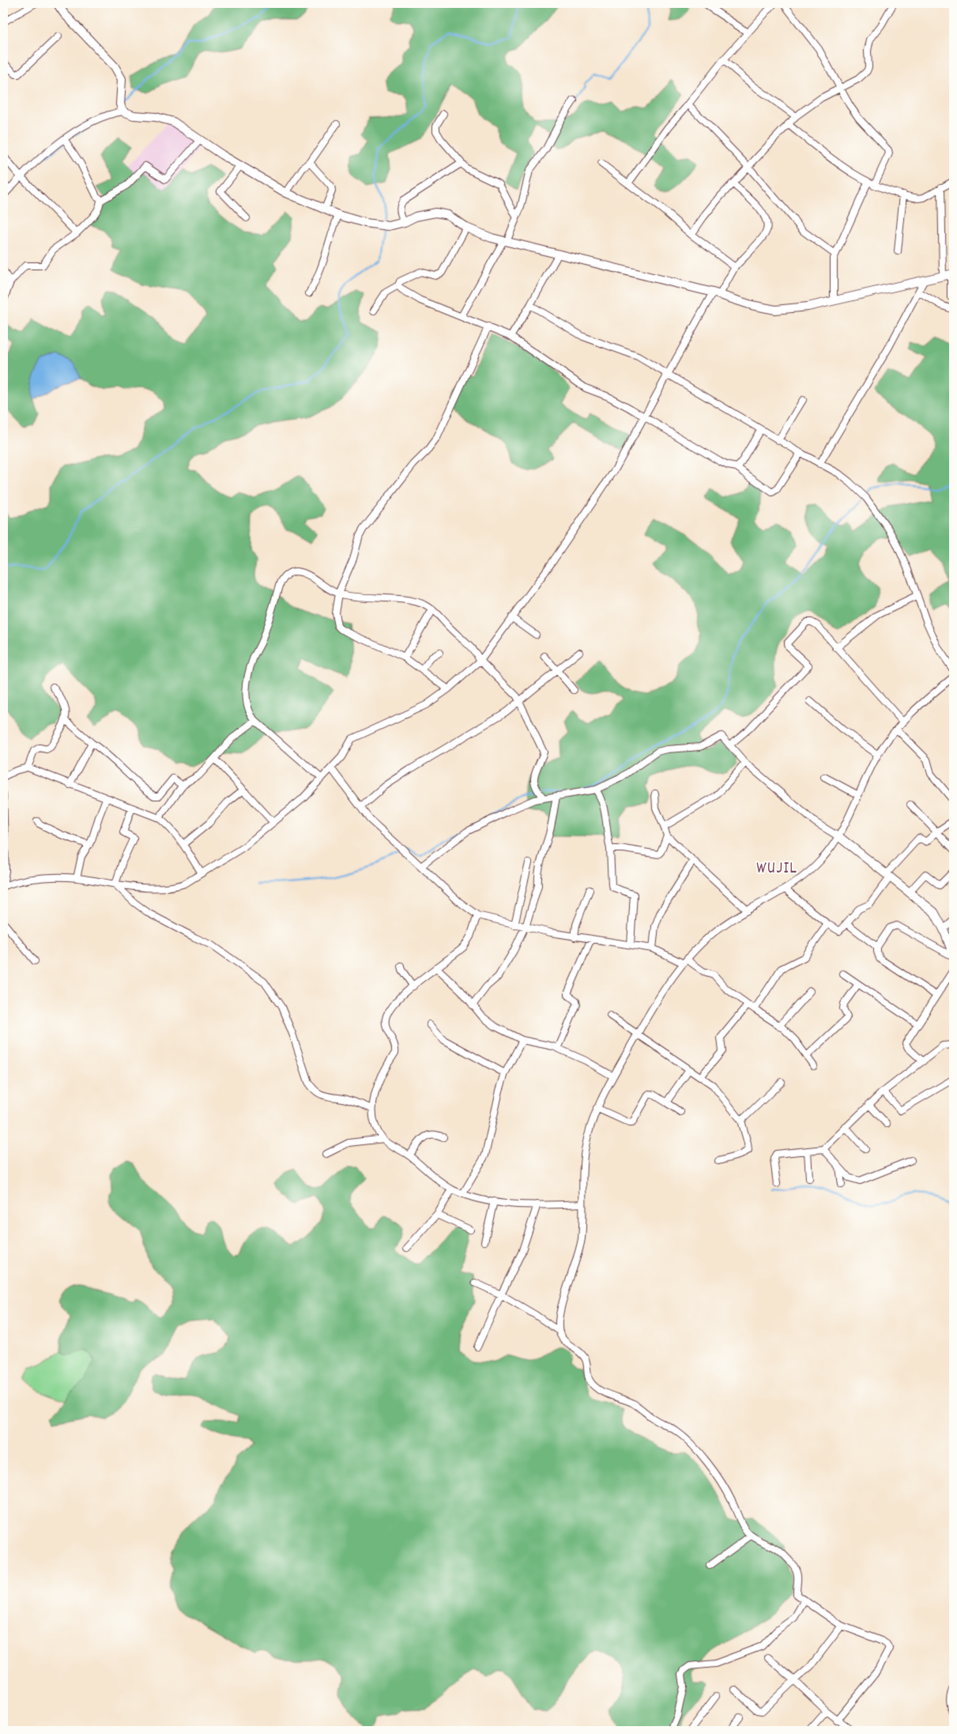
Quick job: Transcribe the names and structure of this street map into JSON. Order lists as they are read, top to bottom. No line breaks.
{"districts":["WUJIL"]}
